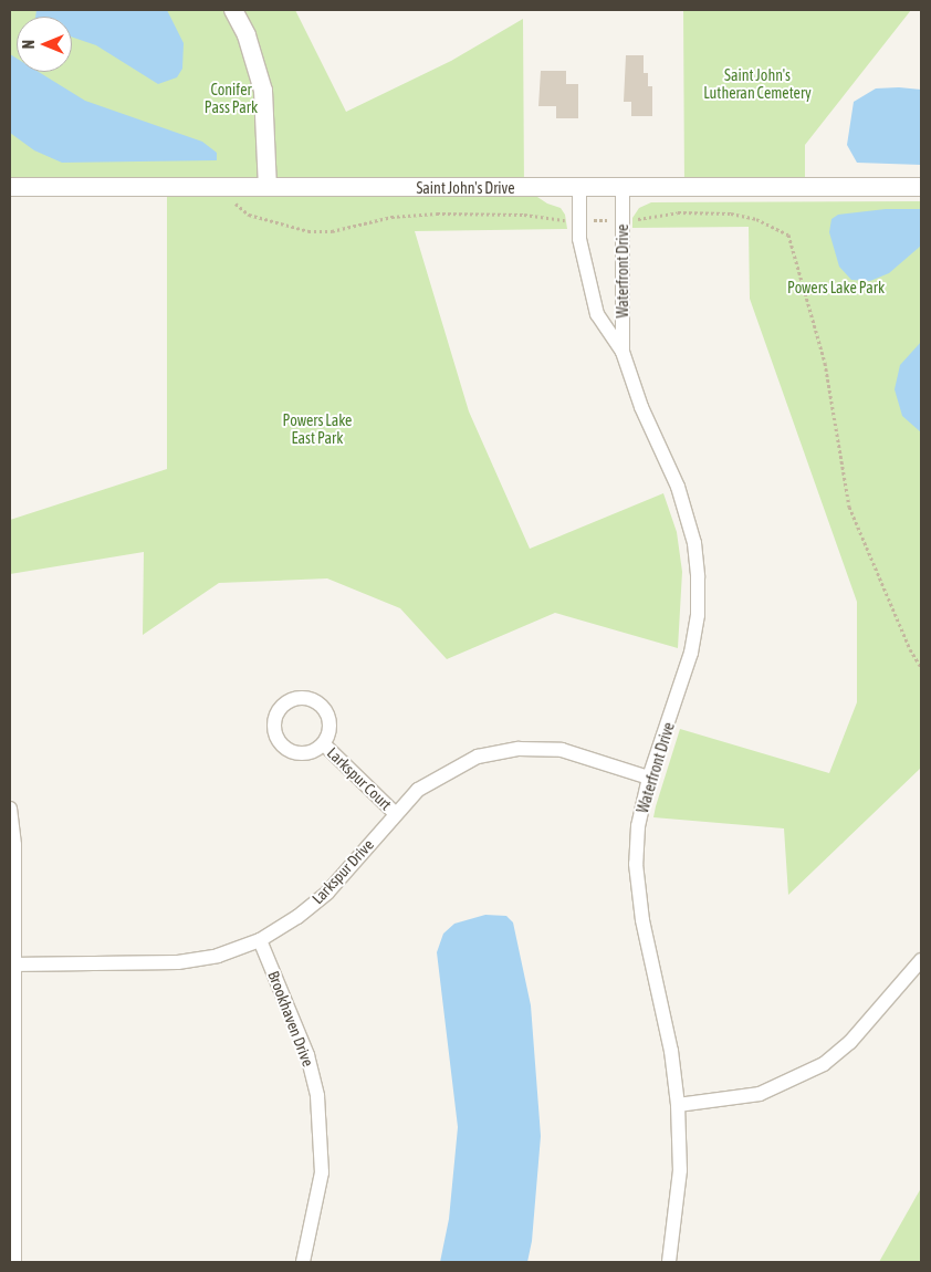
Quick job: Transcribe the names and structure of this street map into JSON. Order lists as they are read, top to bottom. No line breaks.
{"streets":{"street":["Saint John's Drive","Waterfront Drive","Larkspur Court","Larkspur Drive","Brookhaven Drive"]},"crossings":[["Saint John's Drive","Waterfront Drive"],["Waterfront Drive","Larkspur Drive"],["Larkspur Court","Larkspur Drive"],["Larkspur Drive","Brookhaven Drive"]],"parks":["Saint John's Lutheran Cemetery","Conifer Pass Park","Powers Lake Park","Powers Lake East Park"],"north":"left"}
